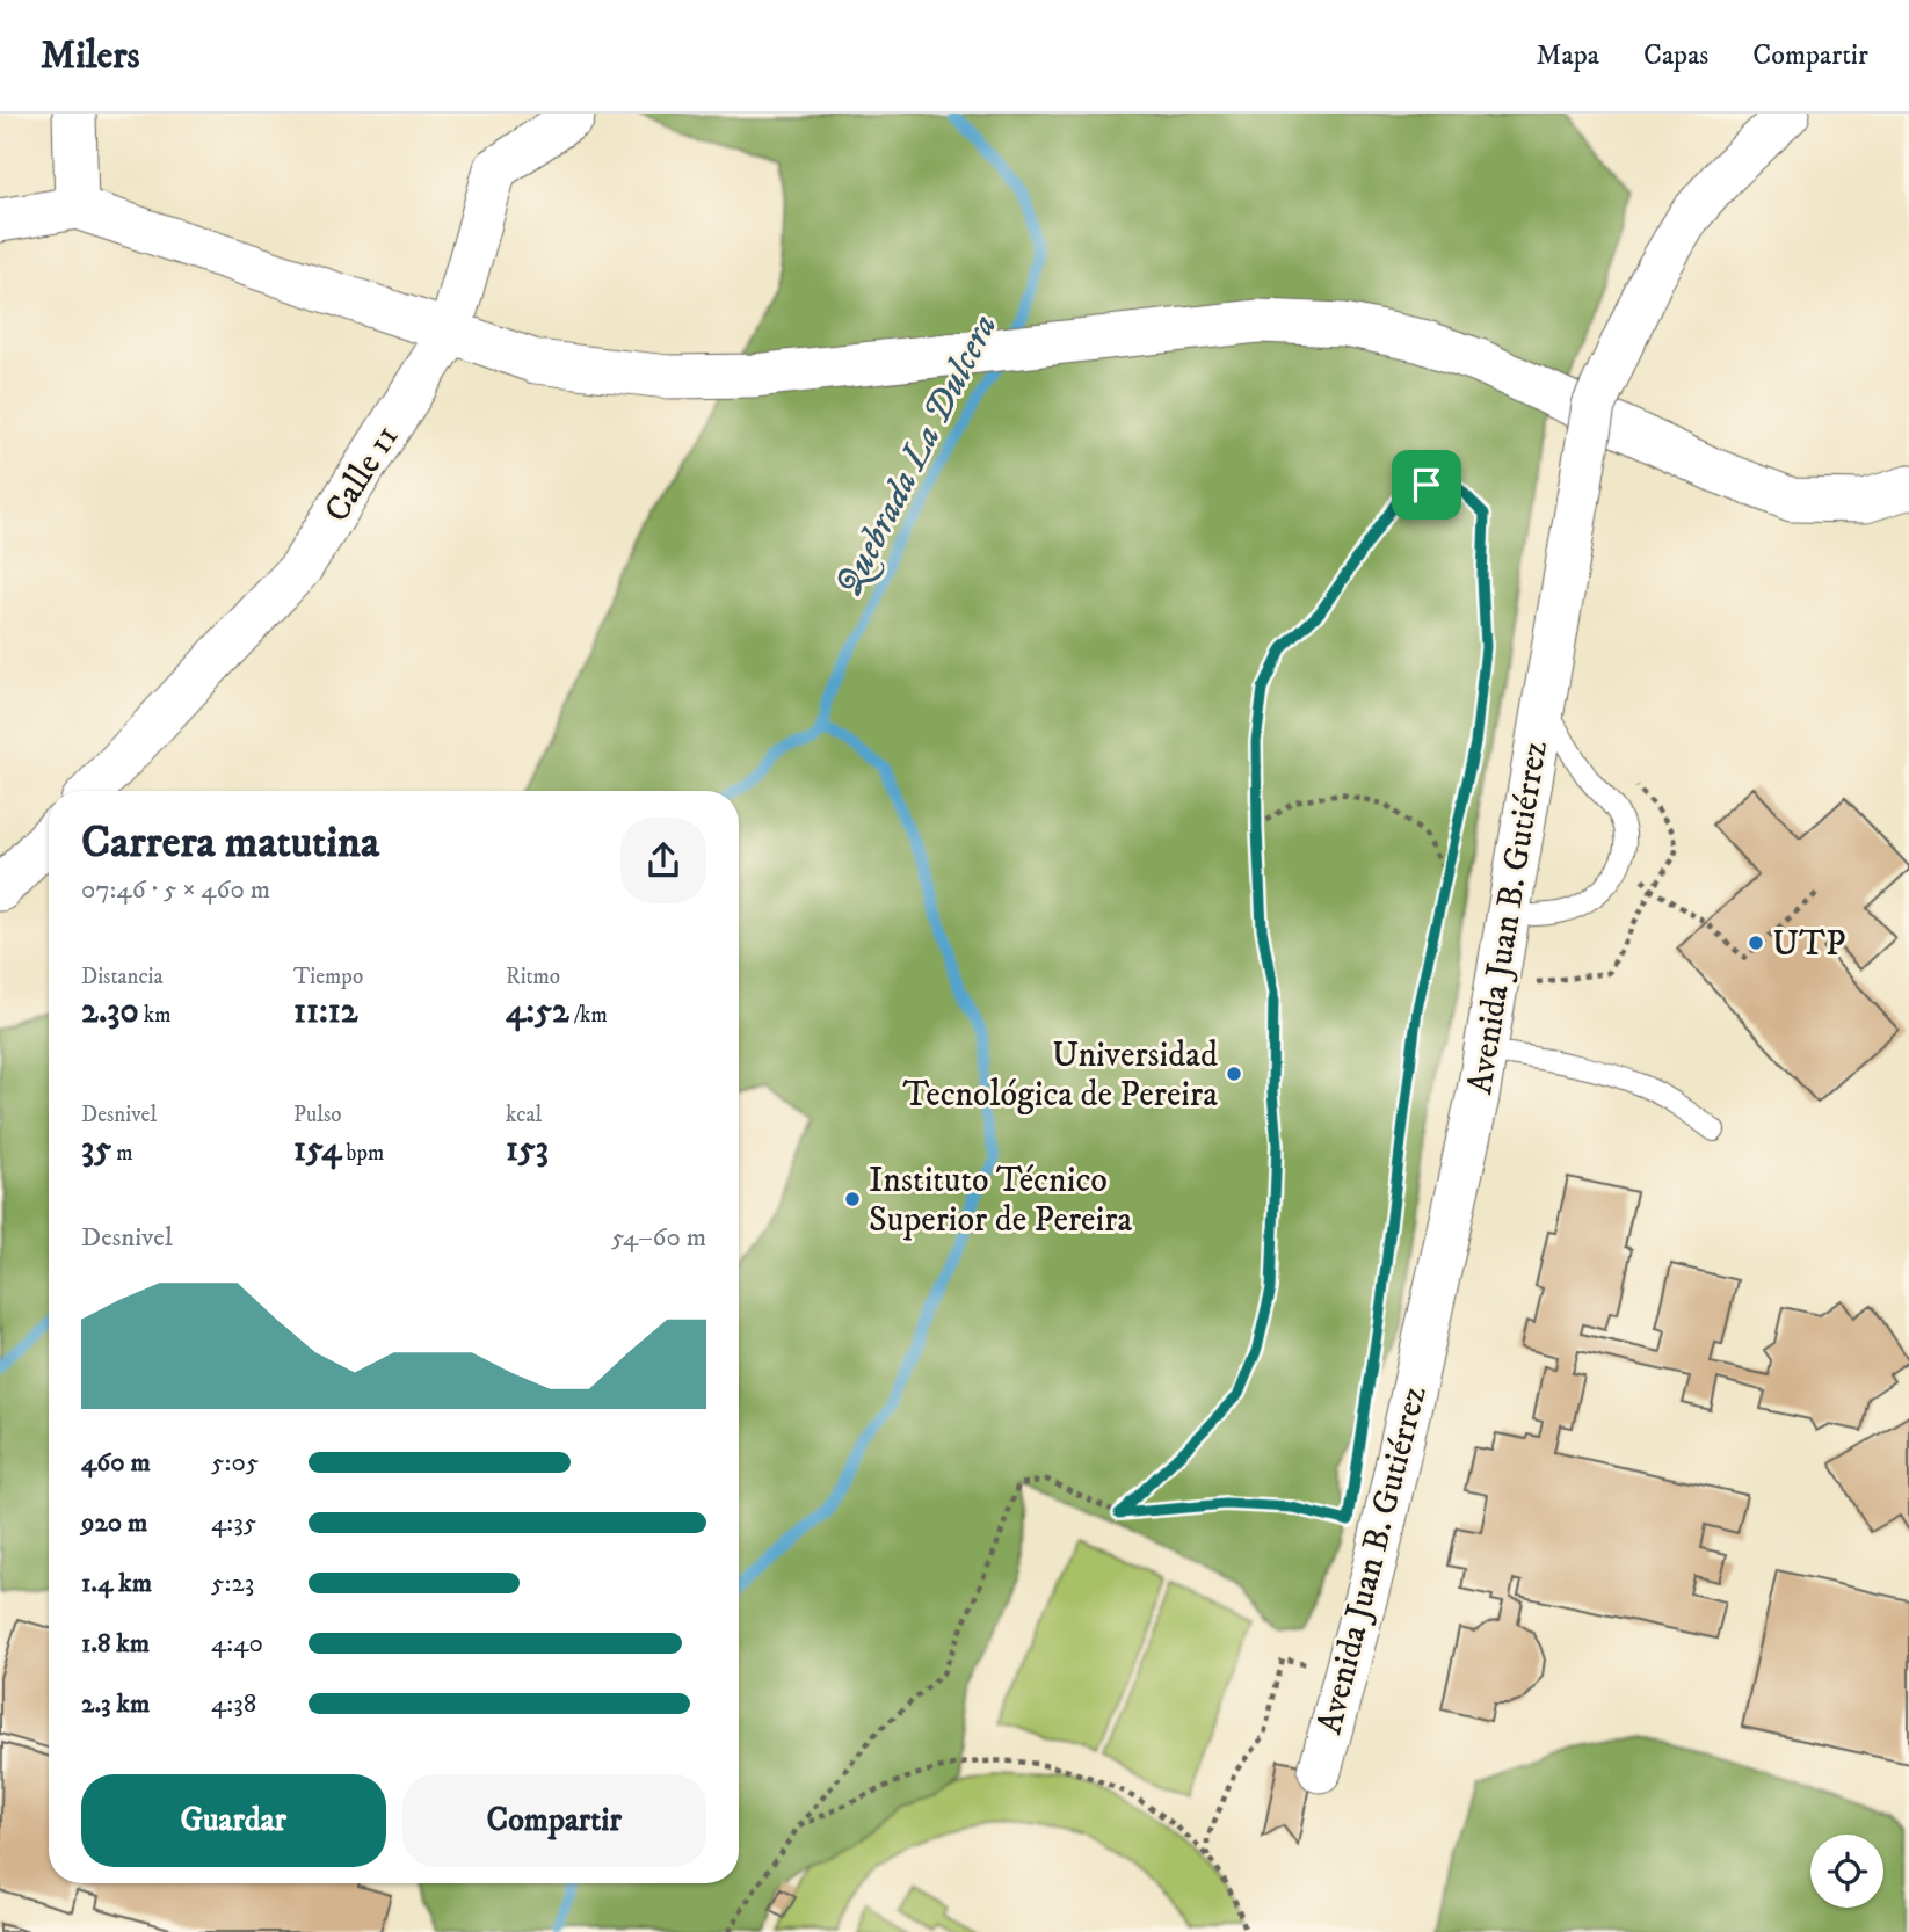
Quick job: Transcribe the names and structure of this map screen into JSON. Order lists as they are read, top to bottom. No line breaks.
{"streets":{"street":["Calle 11","Avenida Juan B. Gutiérrez"]},"water":["Quebrada La Dulcera"],"places":["UTP","Universidad Tecnológica de Pereira","Instituto Técnico Superior de Pereira"],"page":{"header":"Milers","nav":["Mapa","Capas","Compartir"],"heading":["Carrera matutina","07:46 · 5 × 460 m"],"stats":[["Distancia","2.30 km"],["Tiempo","11:12"],["Ritmo","4:52 /km"],["Desnivel","35 m"],["Pulso","154 bpm"],["kcal","153"]],"chart":["Desnivel","54–60 m"],"list":[{"name":"460 m","note":"5:05"},{"name":"920 m","note":"4:35"},{"name":"1.4 km","note":"5:23"},{"name":"1.8 km","note":"4:40"},{"name":"2.3 km","note":"4:38"}],"buttons":["Guardar","Compartir"]}}
